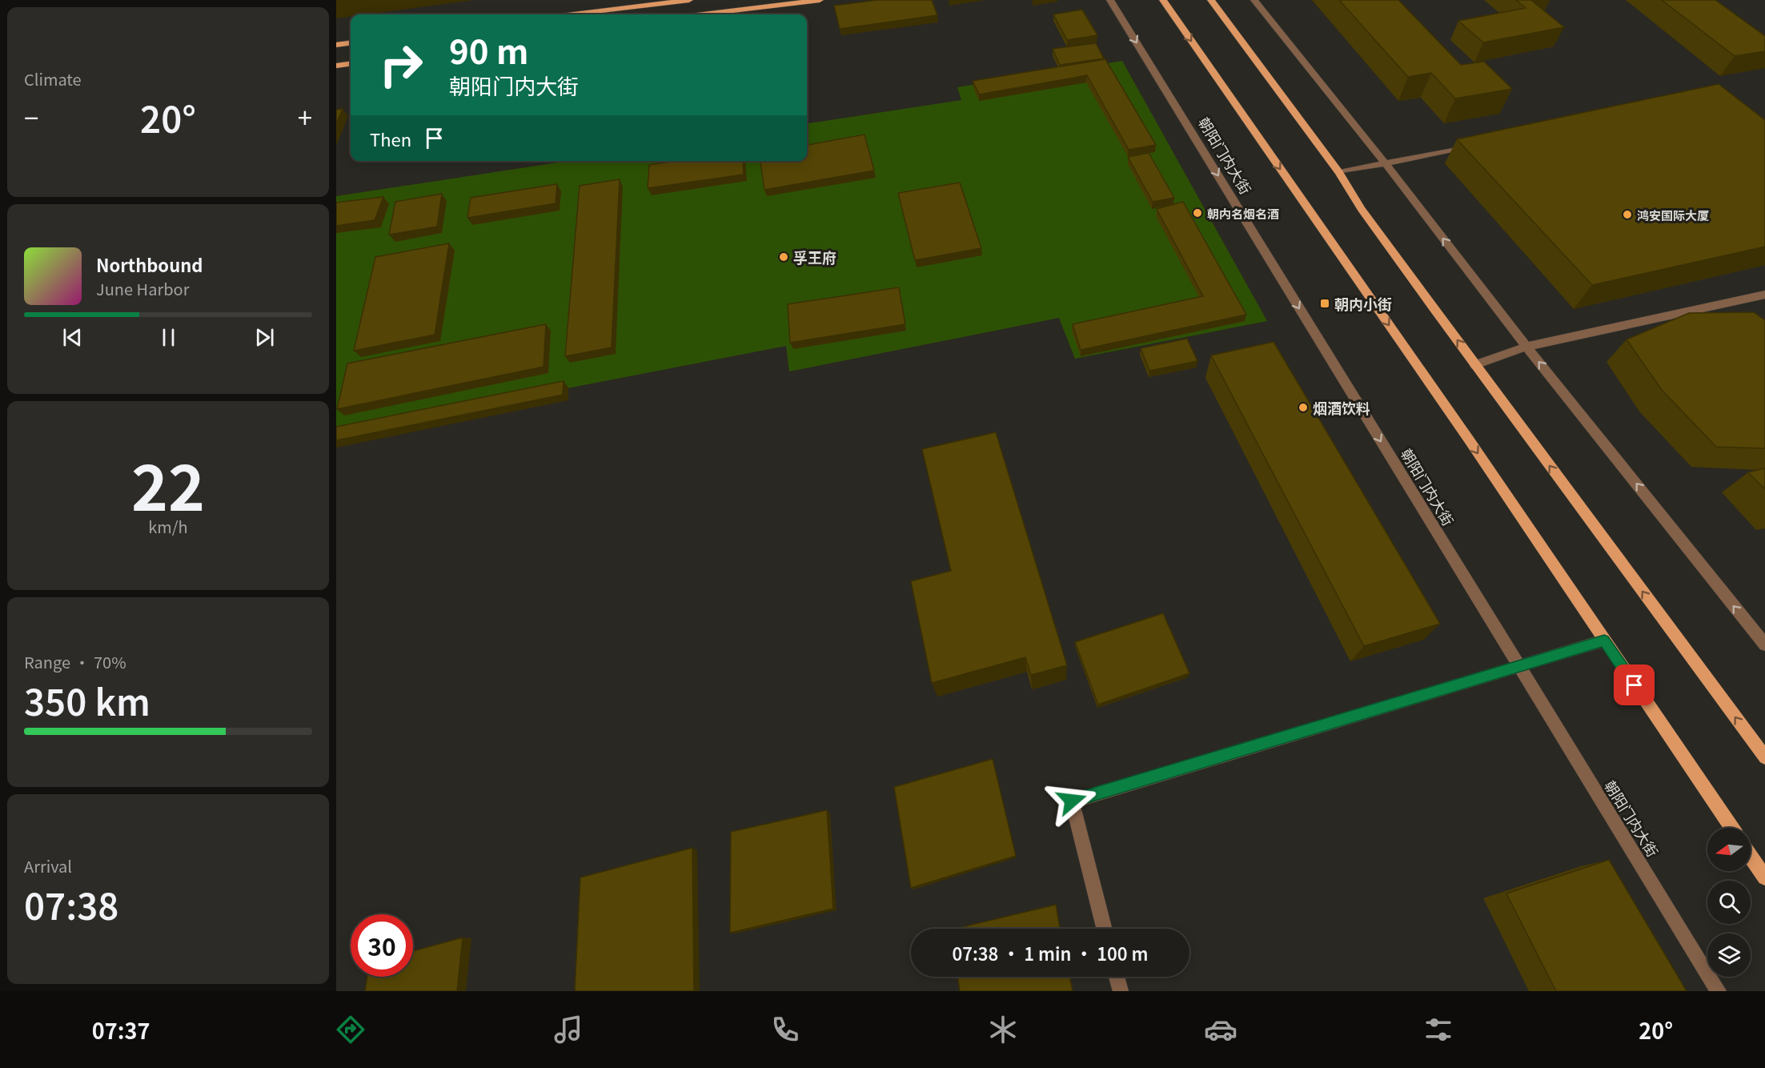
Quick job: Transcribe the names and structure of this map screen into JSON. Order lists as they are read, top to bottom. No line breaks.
{"streets":{"street":["朝阳门内大街"]},"one_way":["朝阳门内大街"],"places":{"other":["朝内名烟名酒","鸿安国际大厦","孚王府","烟酒饮料"],"transit":["朝内小街"]},"north":"left","page":{"tile":["Climate",["22","km/h"],["Range · 70%","350 km"],["Arrival","07:38"]],"turn":["90 m","朝阳门内大街"],"heat":["−","20°","+"],"then":"Then","song":["Northbound","June Harbor"],"limit":"30","trip":"07:38 · 1 min · 100 m","tabs":["07:37","20°"]}}
